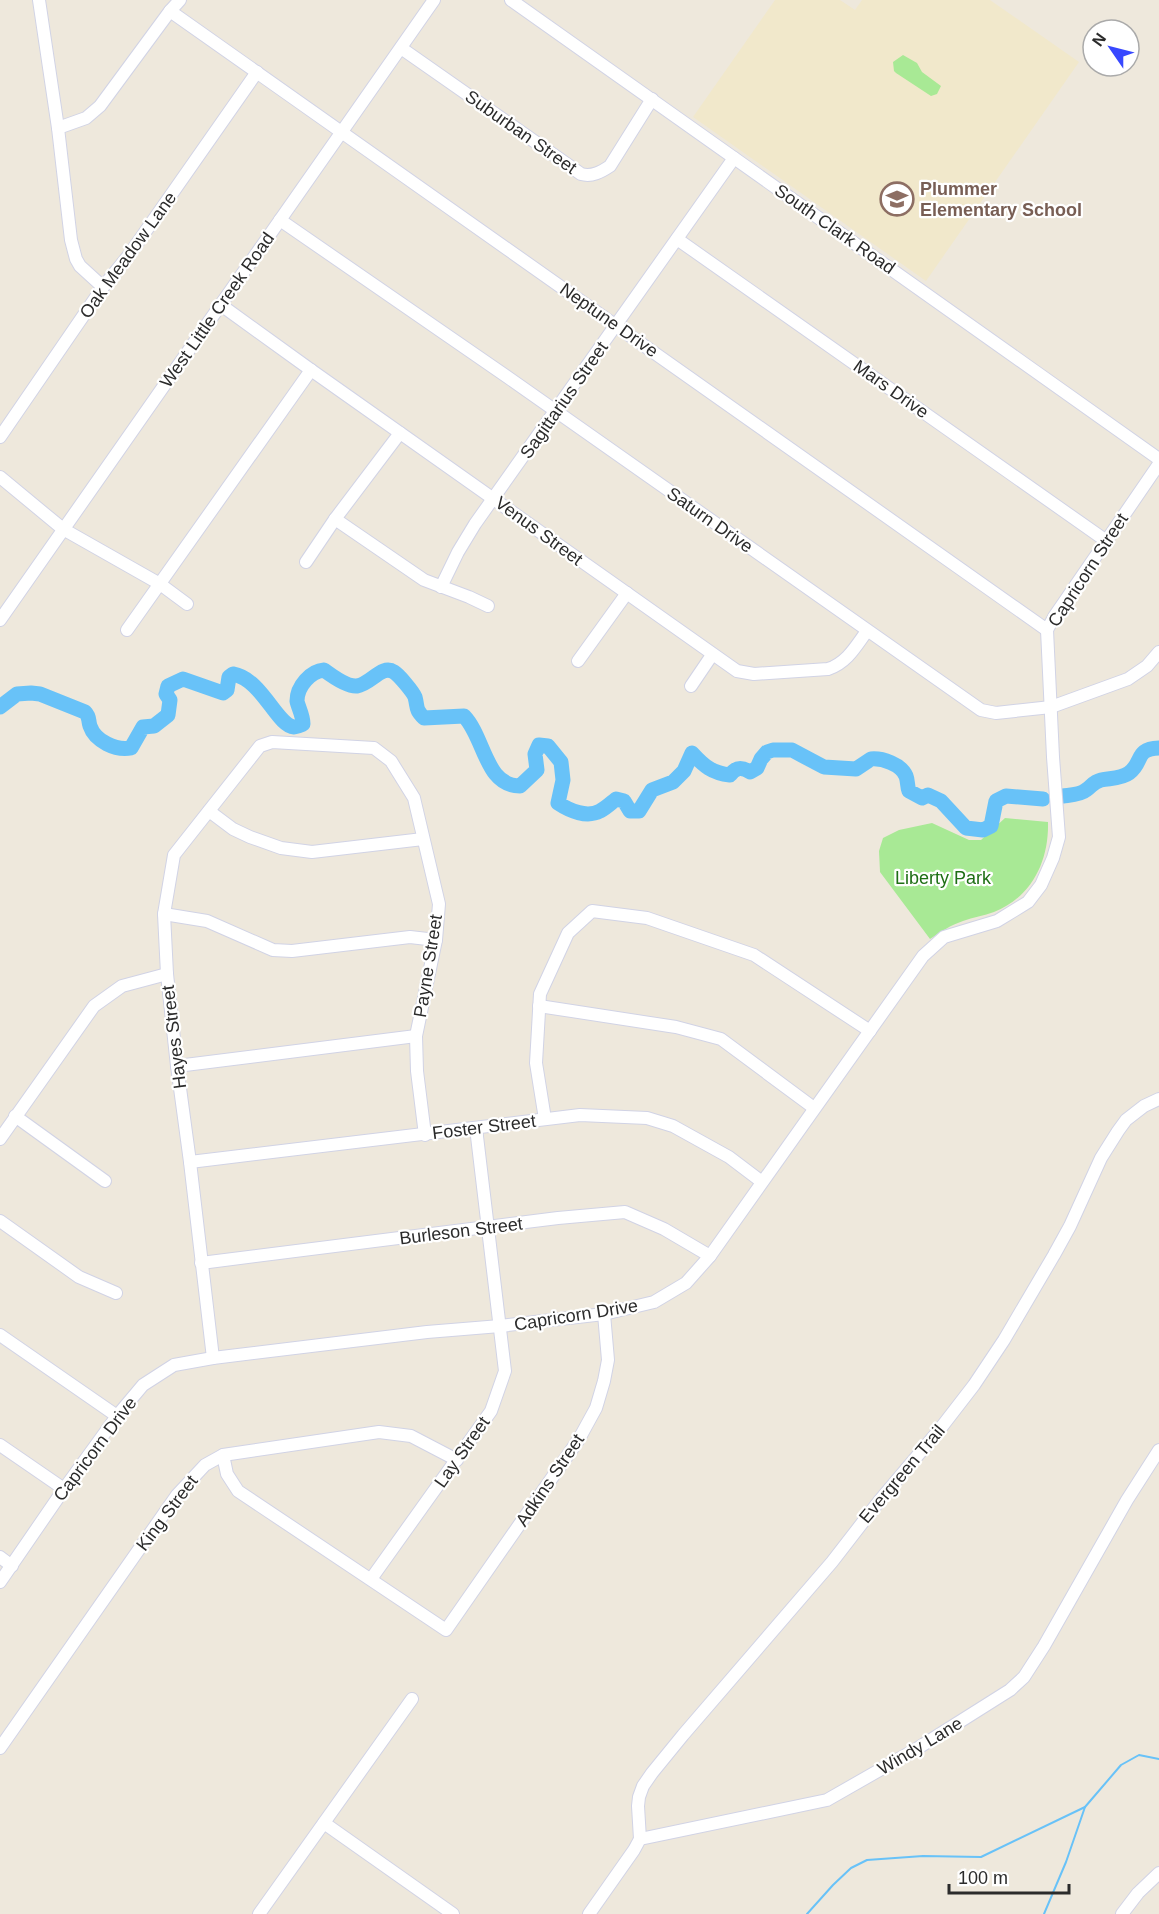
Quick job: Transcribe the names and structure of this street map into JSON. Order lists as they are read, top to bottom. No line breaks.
{"streets":{"street":["Suburban Street","South Clark Road","Oak Meadow Lane","West Little Creek Road","Neptune Drive","Mars Drive","Sagittarius Street","Saturn Drive","Venus Street","Capricorn Street","Payne Street","Hayes Street","Foster Street","Burleson Street","Capricorn Drive","Lay Street","Evergreen Trail","Adkins Street","King Street","Windy Lane"]},"crossings":[["Suburban Street","South Clark Road"],["Suburban Street","West Little Creek Road"],["South Clark Road","Sagittarius Street"],["Oak Meadow Lane","Neptune Drive"],["West Little Creek Road","Neptune Drive"],["West Little Creek Road","Saturn Drive"],["West Little Creek Road","Venus Street"],["Neptune Drive","Sagittarius Street"],["Neptune Drive","Capricorn Street"],["Mars Drive","Sagittarius Street"],["Mars Drive","Capricorn Street"],["Sagittarius Street","Saturn Drive"],["Sagittarius Street","Venus Street"],["Saturn Drive","Venus Street"],["Saturn Drive","Capricorn Street"],["Capricorn Street","Capricorn Drive"],["Payne Street","Hayes Street"],["Payne Street","Foster Street"],["Hayes Street","Foster Street"],["Hayes Street","Burleson Street"],["Hayes Street","Capricorn Drive"],["Foster Street","Capricorn Drive"],["Foster Street","Lay Street"],["Burleson Street","Capricorn Drive"],["Burleson Street","Lay Street"],["Capricorn Drive","Lay Street"],["Capricorn Drive","Adkins Street"],["Lay Street","Adkins Street"],["Lay Street","King Street"],["Evergreen Trail","Windy Lane"]],"parks":["Liberty Park"],"places":{"school or university":["Plummer Elementary School"]},"scale_bar":"100 m","north":"top left"}
